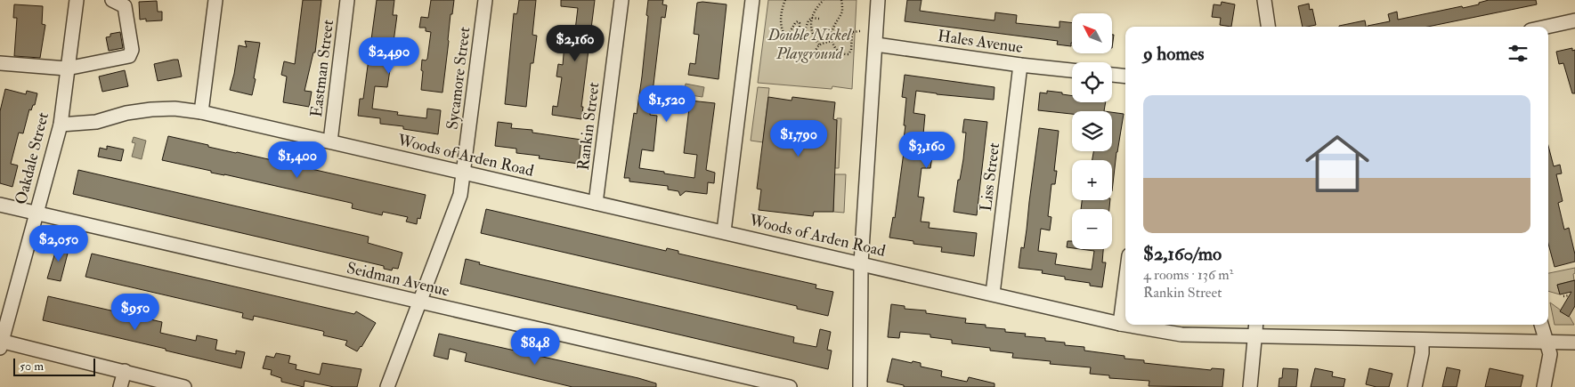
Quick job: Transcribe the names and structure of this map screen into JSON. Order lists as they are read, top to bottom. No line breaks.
{"streets":{"street":["Hales Avenue","Eastman Street","Sycamore Street","Rankin Street","Woods of Arden Road","Oakdale Street","Liss Street","Seidman Avenue"]},"crossings":[["Hales Avenue","Liss Street"],["Eastman Street","Woods of Arden Road"],["Sycamore Street","Woods of Arden Road"],["Sycamore Street","Seidman Avenue"],["Rankin Street","Woods of Arden Road"],["Woods of Arden Road","Oakdale Street"],["Woods of Arden Road","Liss Street"],["Oakdale Street","Seidman Avenue"]],"parks":["Double Nickel Playground"],"scale_bar":"50 m","north":"top left","page":{"map_buttons":["+","−"],"price":["$2,160","$2,490","$1,520","$1,790","$3,160","$1,400","$2,050","$950","$848"],"heading":"9 homes","list":[{"name":"$2,160/mo","note":"4 rooms · 136 m² · Rankin Street"}],"scale":"50 m"}}
